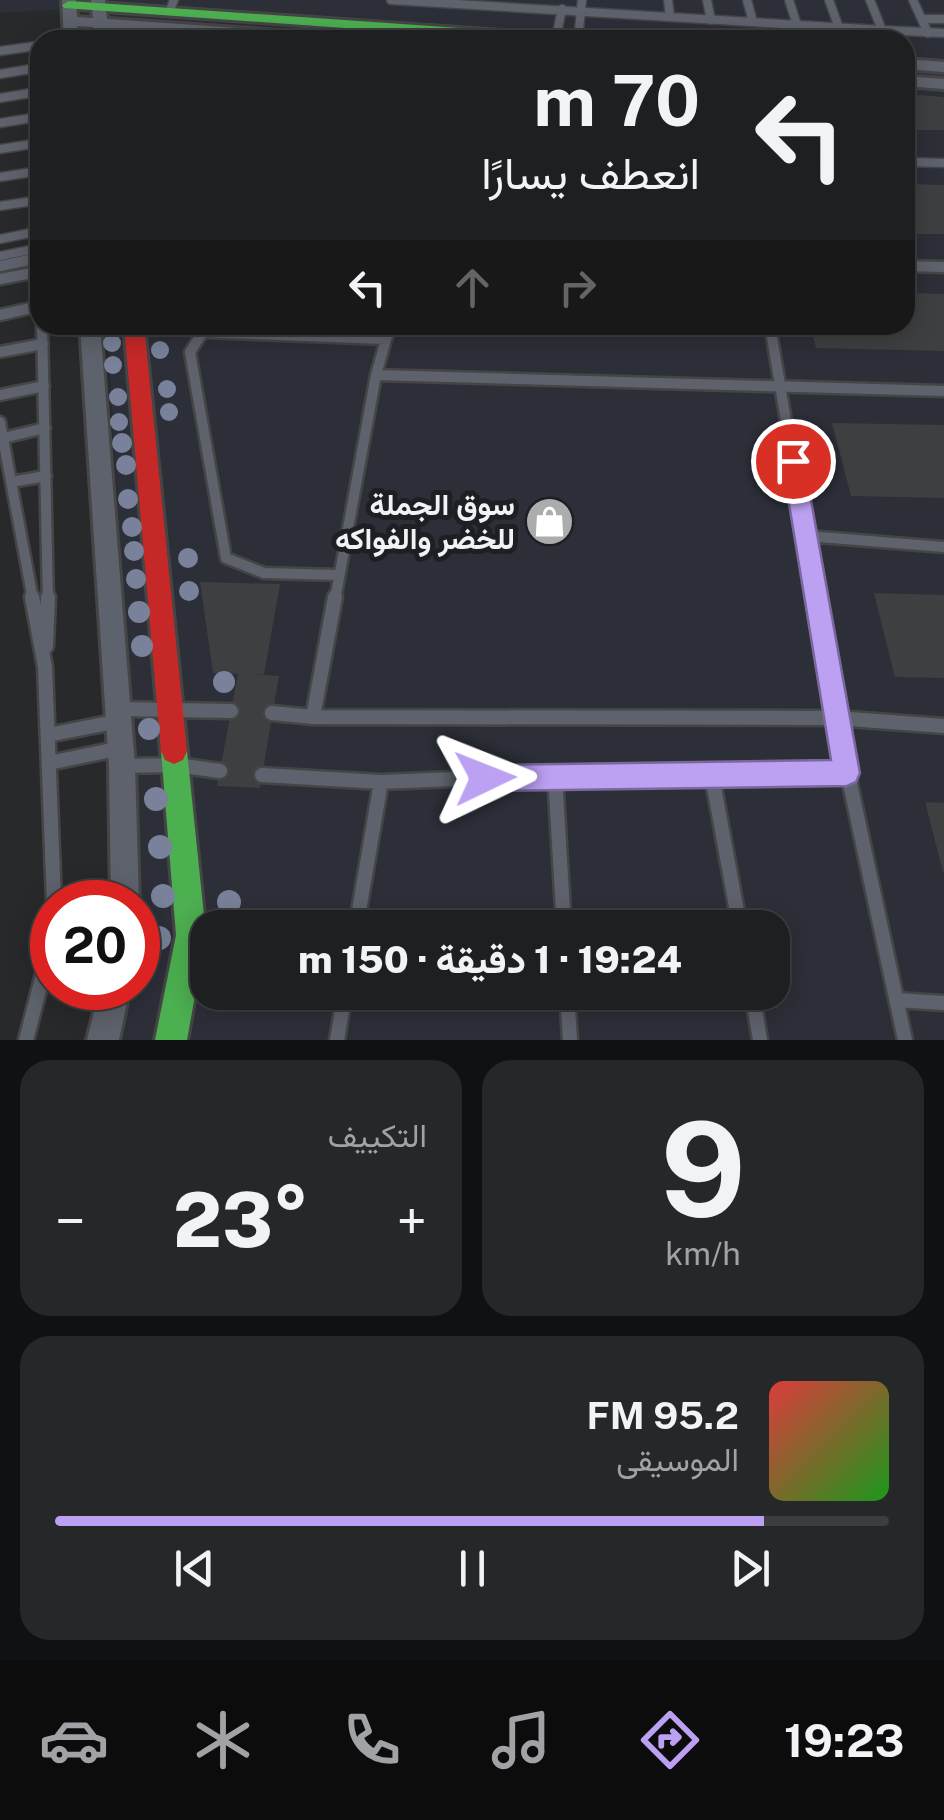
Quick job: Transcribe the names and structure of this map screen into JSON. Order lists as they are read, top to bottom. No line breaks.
{"places":{"shop":["سوق الجملة للخضر والفواكه"]},"page":{"turn":["70 m","انعطف يسارًا"],"limit":"20","trip":"19:24 · 1 دقيقة · 150 m","tile":[["9","km/h"],"التكييف"],"heat":["−","23°","+"],"song":["95.2 FM","الموسيقى"],"tabs":"19:23"}}
